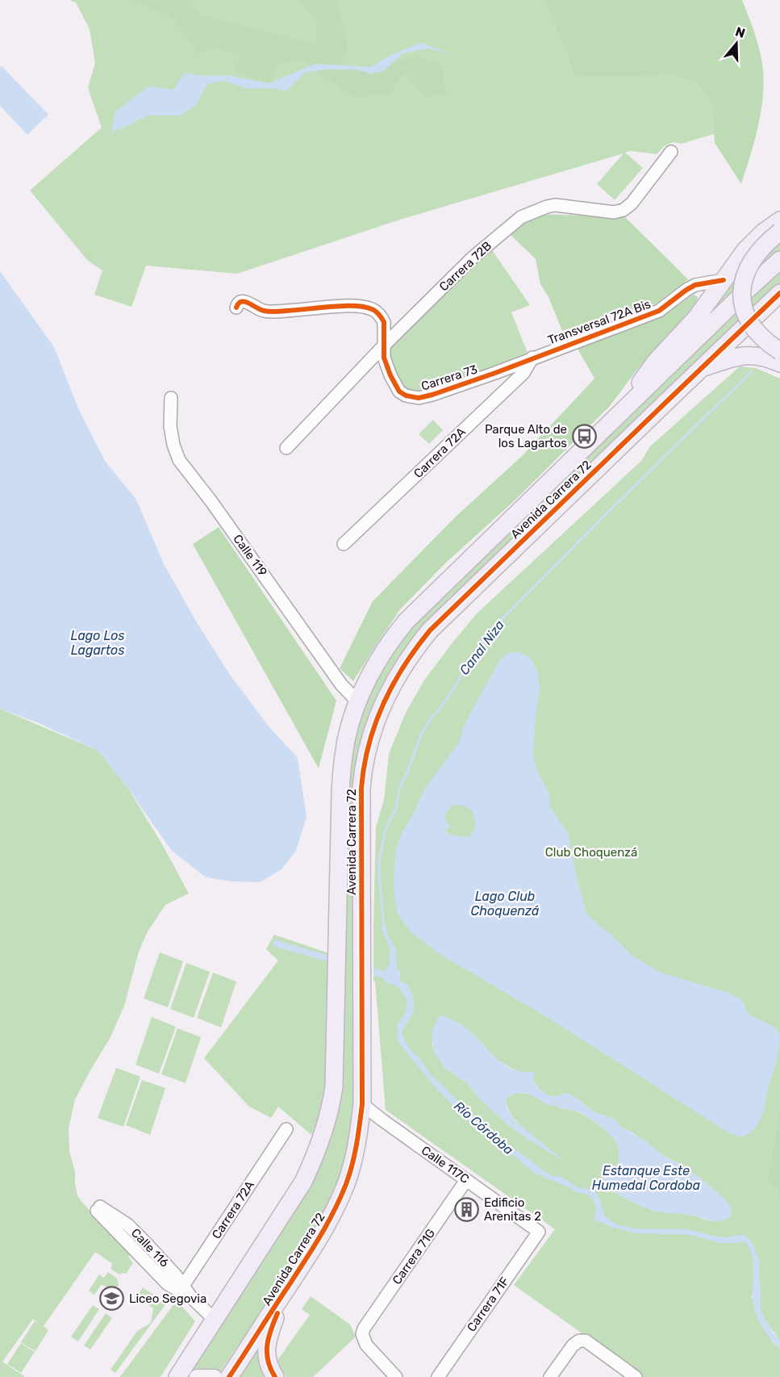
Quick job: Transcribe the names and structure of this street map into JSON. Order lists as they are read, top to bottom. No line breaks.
{"streets":{"highway":["Avenida Carrera 72"],"street":["Carrera 72B","Transversal 72A Bis","Carrera 73","Carrera 72A","Calle 119","Calle 117C","Calle 116","Carrera 71G","Carrera 71F"]},"crossings":[["Carrera 72B","Carrera 73"],["Transversal 72A Bis","Carrera 73"],["Transversal 72A Bis","Carrera 72A"],["Transversal 72A Bis","Avenida Carrera 72"],["Carrera 73","Carrera 72A"],["Carrera 72A","Calle 116"],["Avenida Carrera 72","Calle 119"],["Avenida Carrera 72","Calle 117C"],["Avenida Carrera 72","Calle 116"],["Calle 117C","Carrera 71G"],["Calle 117C","Carrera 71F"]],"water":["Lago Los Lagartos","Canal Niza","Lago Club Choquenzá","Río Córdoba","Estanque Este Humedal Cordoba"],"parks":["Club Choquenzá"],"places":{"bus stop":["Parque Alto de los Lagartos"],"building":["Edificio Arenitas 2"],"school or university":["Liceo Segovia"]},"north":"top"}
